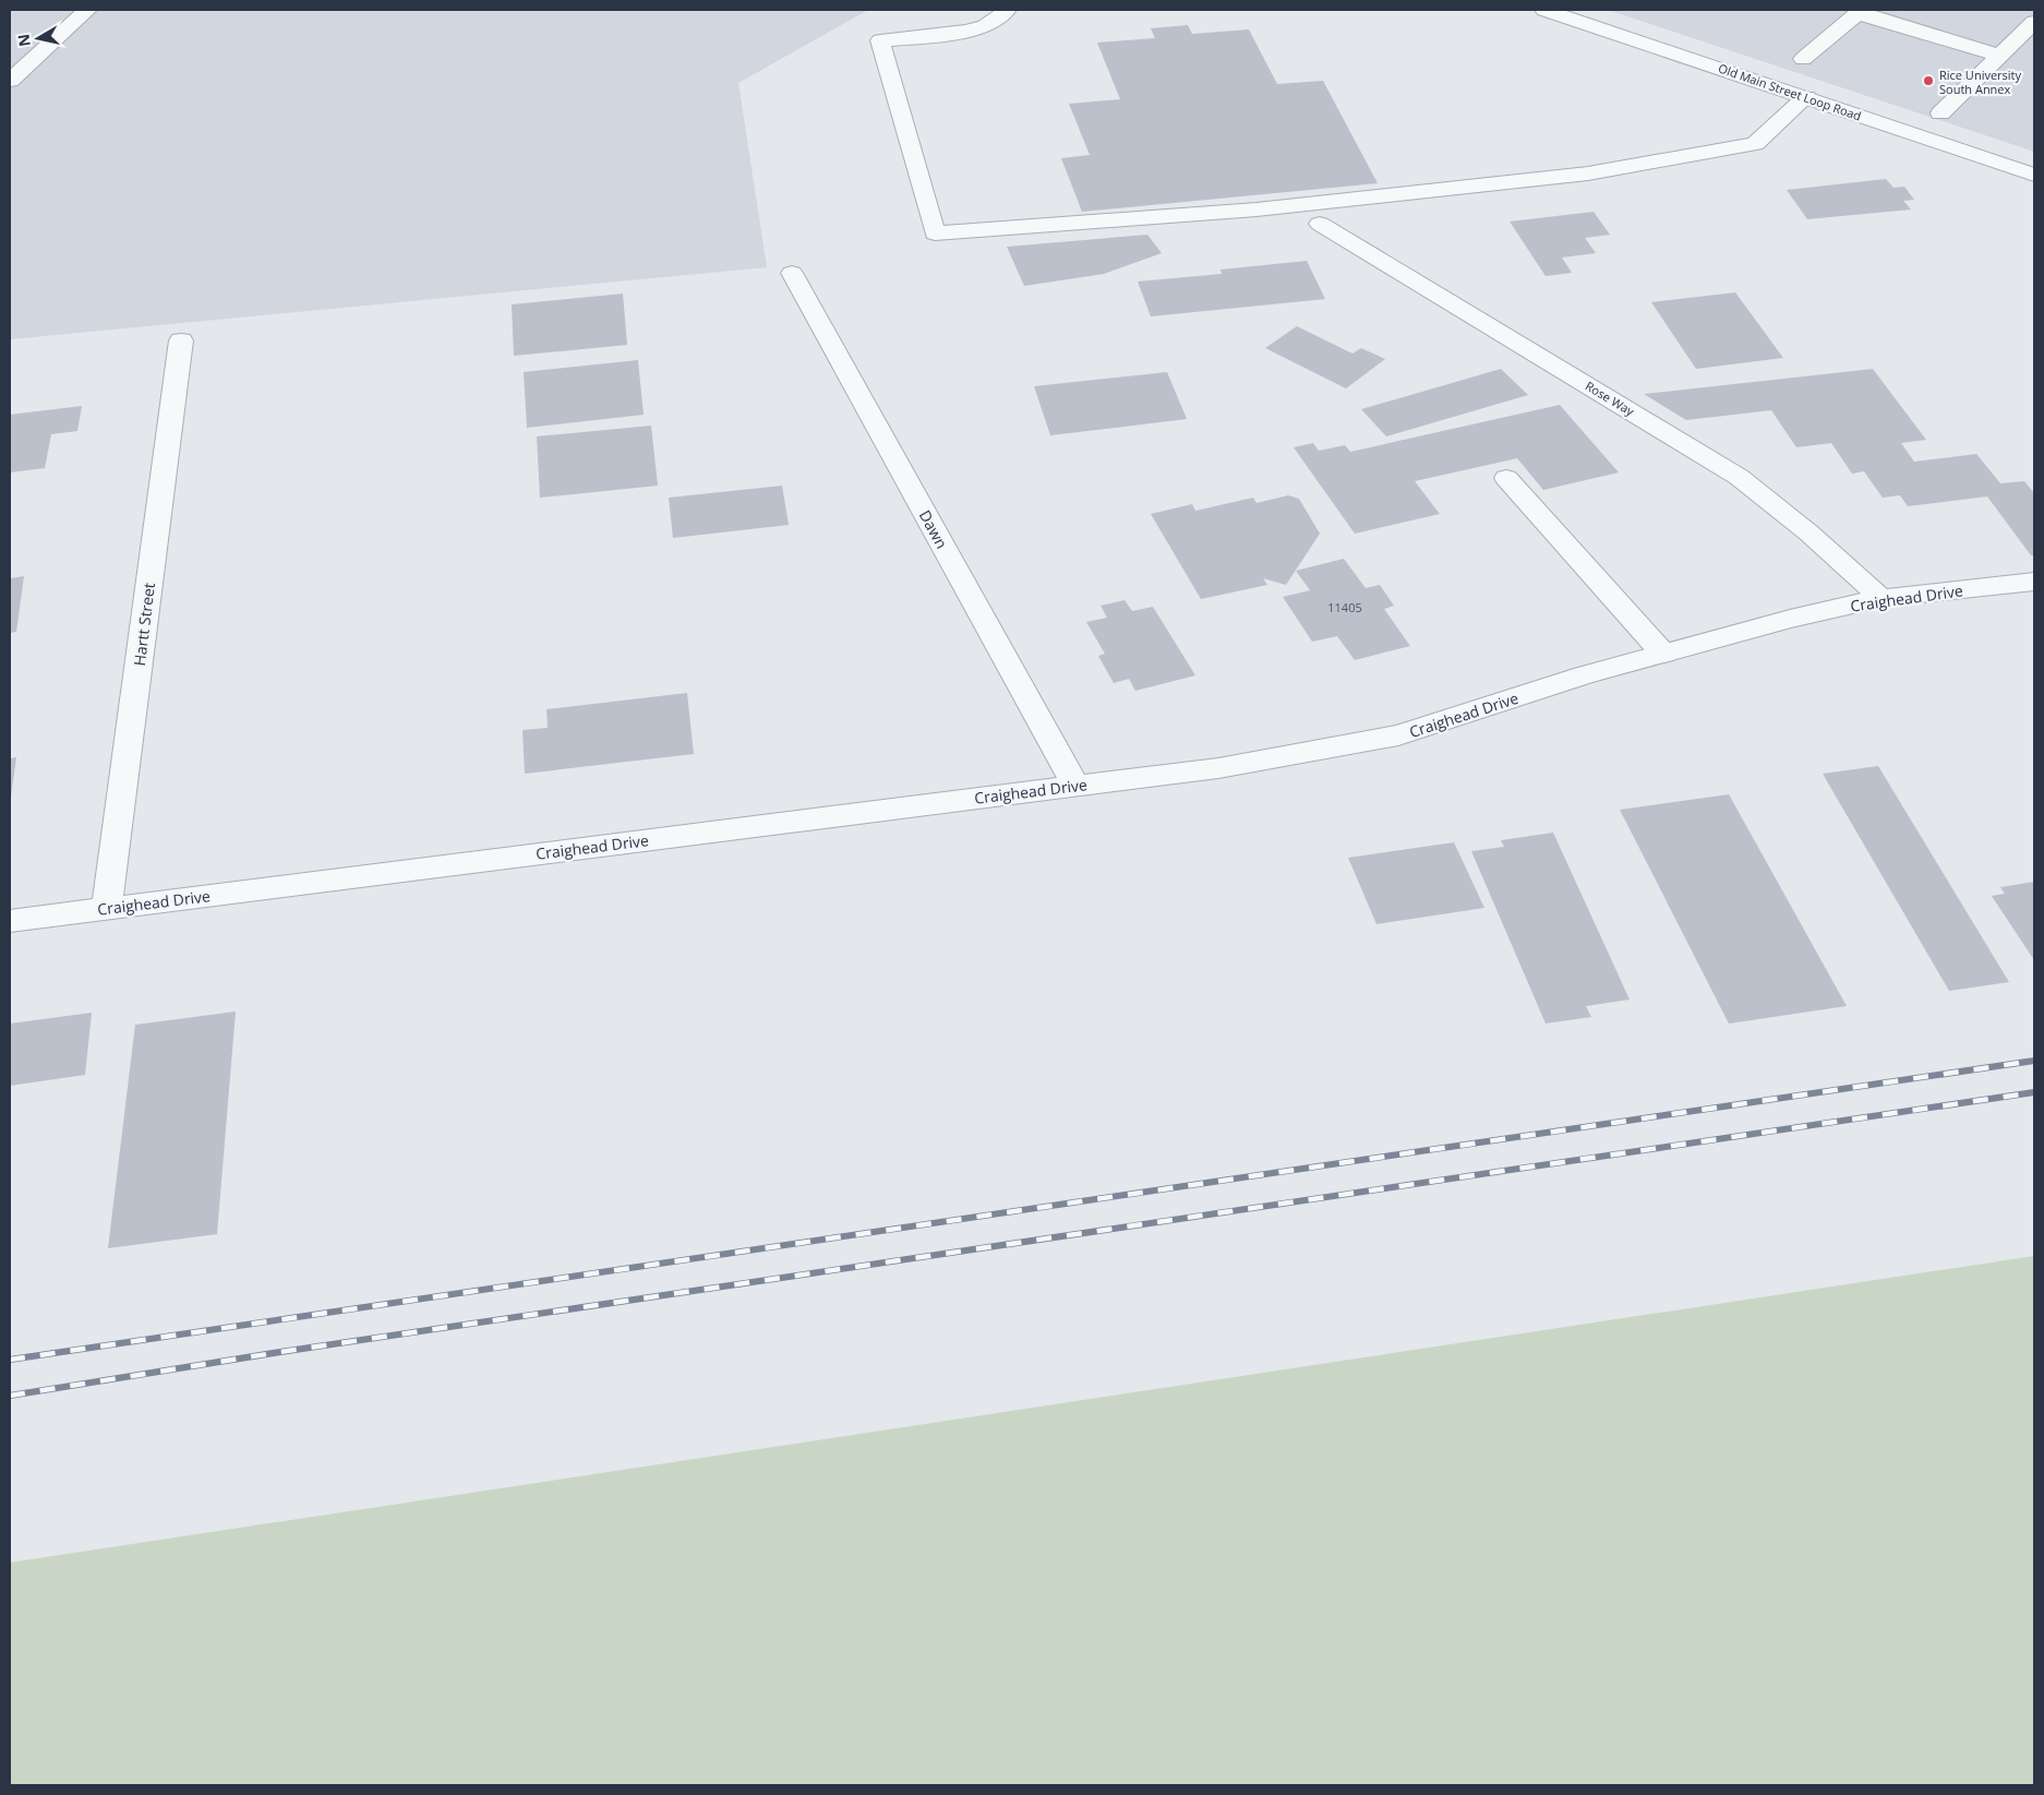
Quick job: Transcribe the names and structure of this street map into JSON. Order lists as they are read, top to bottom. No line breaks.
{"streets":{"street":["Old Main Street Loop Road","Rose Way","Dawn","Craighead Drive","Hartt Street"]},"crossings":[["Rose Way","Craighead Drive"],["Dawn","Craighead Drive"],["Craighead Drive","Hartt Street"]],"places":["Rice University South Annex"],"house_numbers":["11405"],"north":"left"}
